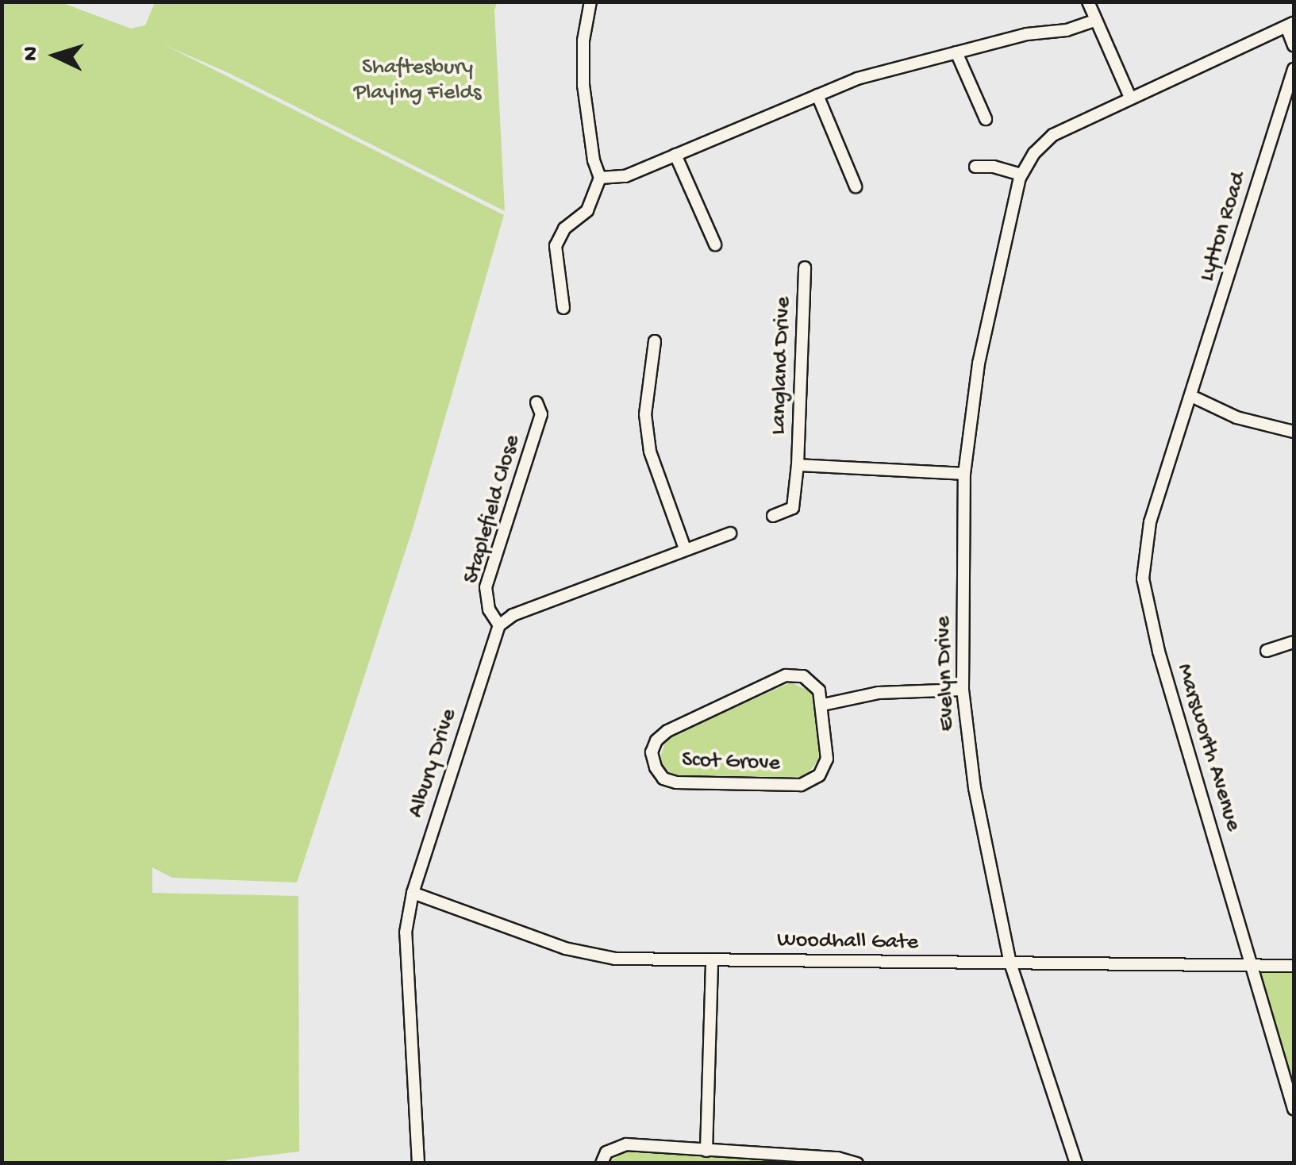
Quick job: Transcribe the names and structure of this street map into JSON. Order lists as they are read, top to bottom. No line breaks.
{"streets":{"street":["Lytton Road","Langland Drive","Staplefield Close","Evelyn Drive","Marsworth Avenue","Scot Grove","Albury Drive","Woodhall Gate"]},"crossings":[["Lytton Road","Marsworth Avenue"],["Langland Drive","Evelyn Drive"],["Staplefield Close","Albury Drive"],["Evelyn Drive","Woodhall Gate"],["Marsworth Avenue","Woodhall Gate"],["Albury Drive","Woodhall Gate"]],"parks":["Shaftesbury Playing Fields"],"north":"left"}
